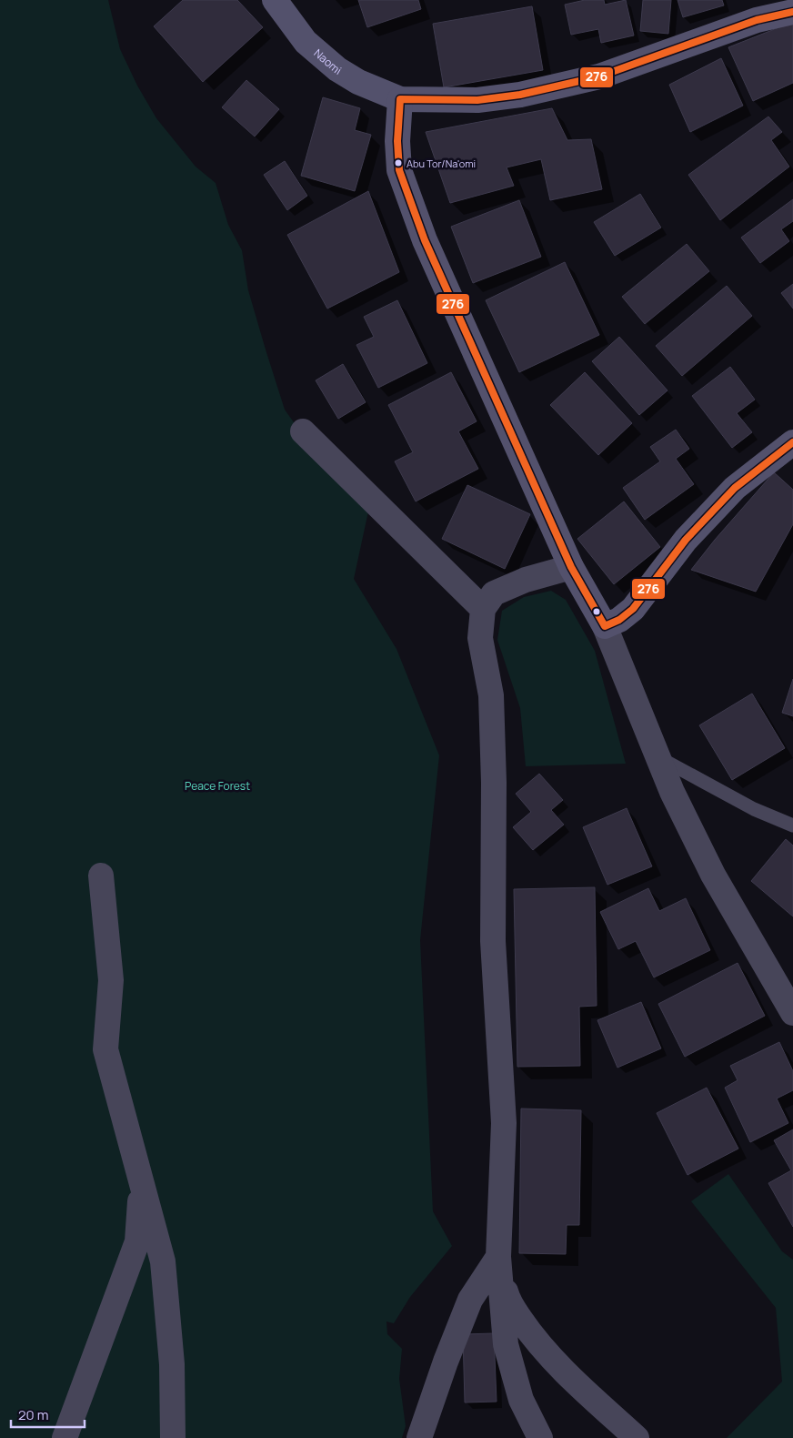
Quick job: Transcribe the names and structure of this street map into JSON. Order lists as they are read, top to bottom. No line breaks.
{"streets":{"street":["Naomi"]},"parks":["Peace Forest"],"places":["Abu Tor/Na'omi"],"lines":["transit line 276"],"scale_bar":"20 m"}
